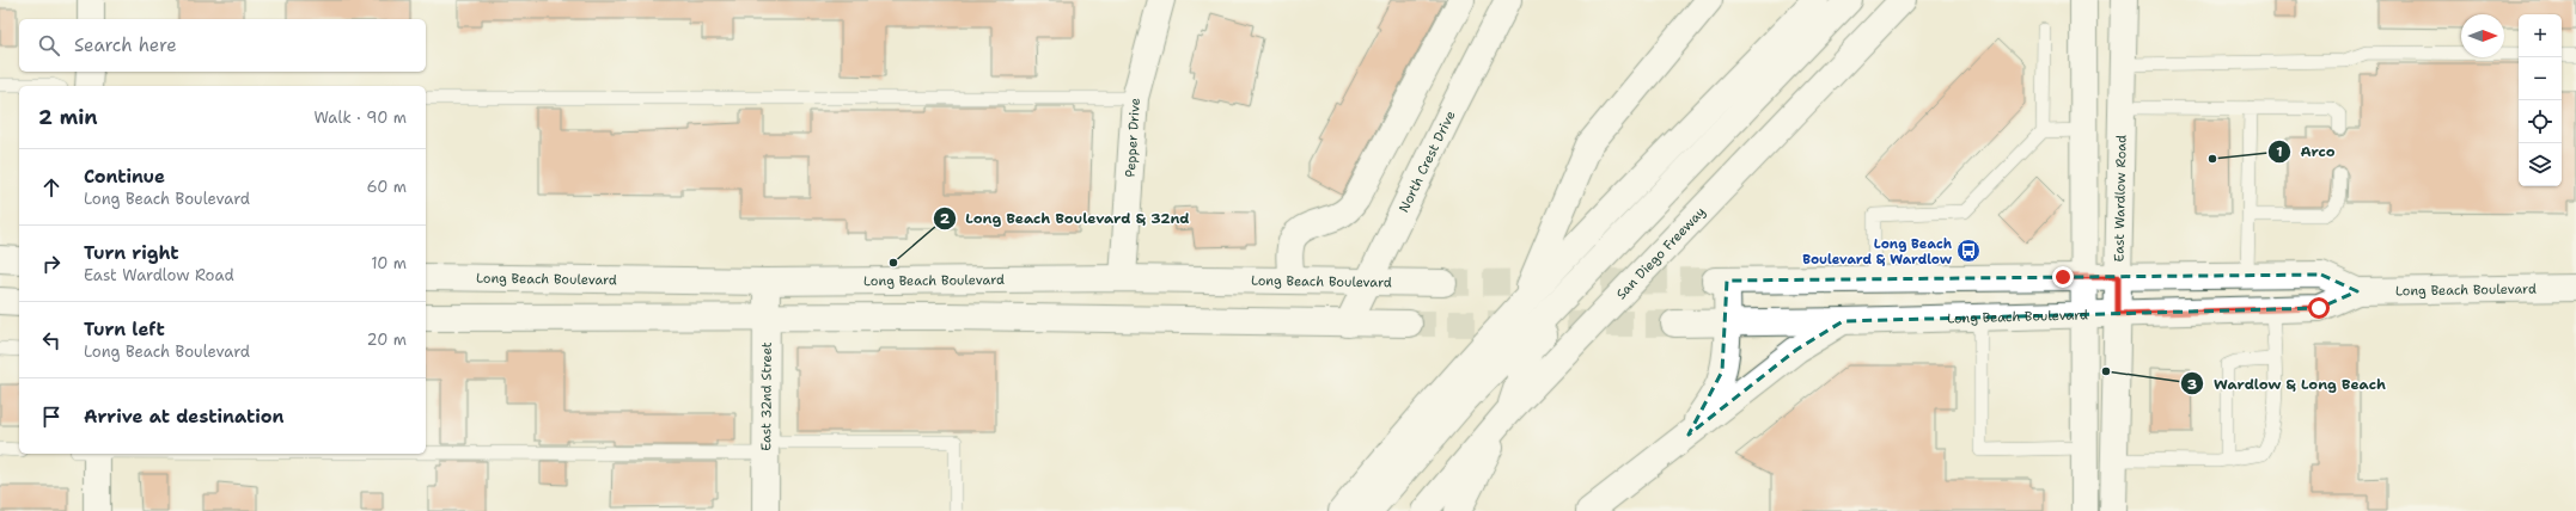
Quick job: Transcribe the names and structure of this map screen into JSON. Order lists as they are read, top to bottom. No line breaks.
{"streets":{"main road":["Pepper Drive","North Crest Drive","East Wardlow Road","San Diego Freeway","Long Beach Boulevard","East 32nd Street"]},"crossings":[["Pepper Drive","Long Beach Boulevard"],["North Crest Drive","Long Beach Boulevard"],["East Wardlow Road","Long Beach Boulevard"],["Long Beach Boulevard","East 32nd Street"]],"places":{"other":["Arco","Long Beach Boulevard & 32nd","Wardlow & Long Beach"],"bus stop":["Long Beach Boulevard & Wardlow"]},"north":"right","page":{"map_buttons":["+","−"],"search":"Search here","heading":["2 min","Walk · 90 m"],"list":[["Continue","Long Beach Boulevard","60 m"],["Turn right","East Wardlow Road","10 m"],["Turn left","Long Beach Boulevard","20 m"],"Arrive at destination"]}}
